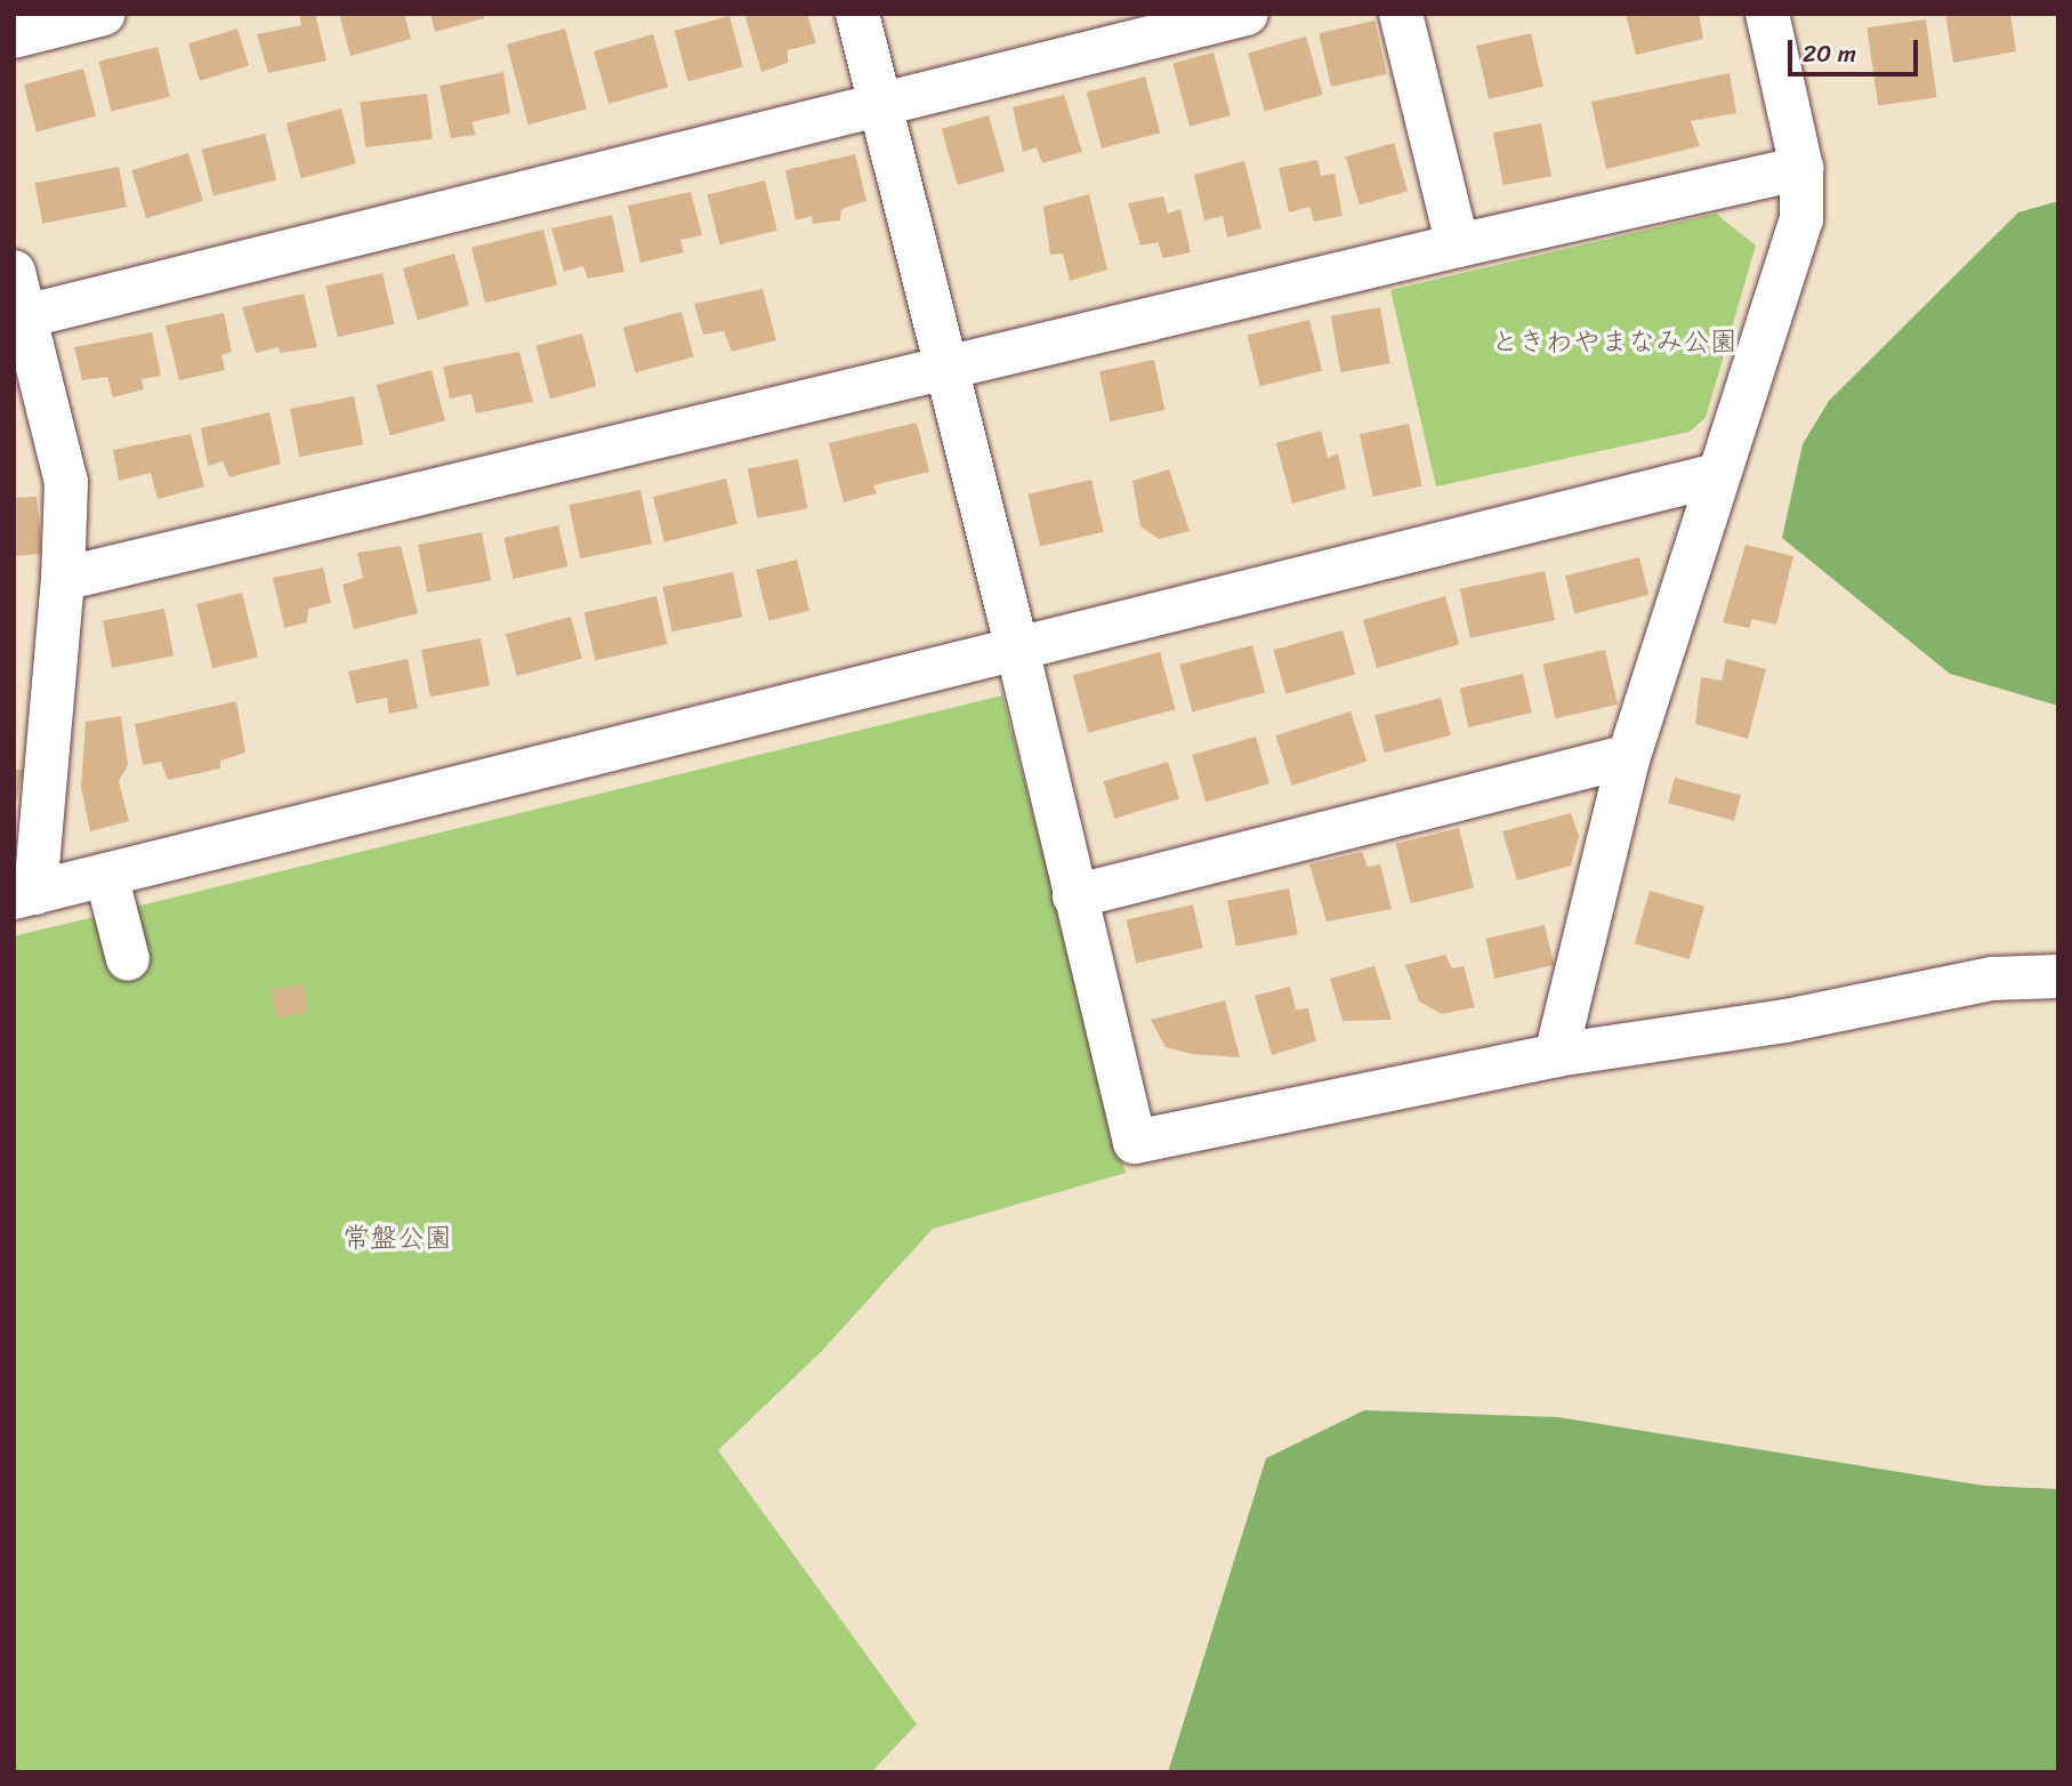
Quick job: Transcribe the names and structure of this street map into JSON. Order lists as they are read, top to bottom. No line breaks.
{"parks":["ときわやまなみ公園","常盤公園"],"scale_bar":"20 m"}
